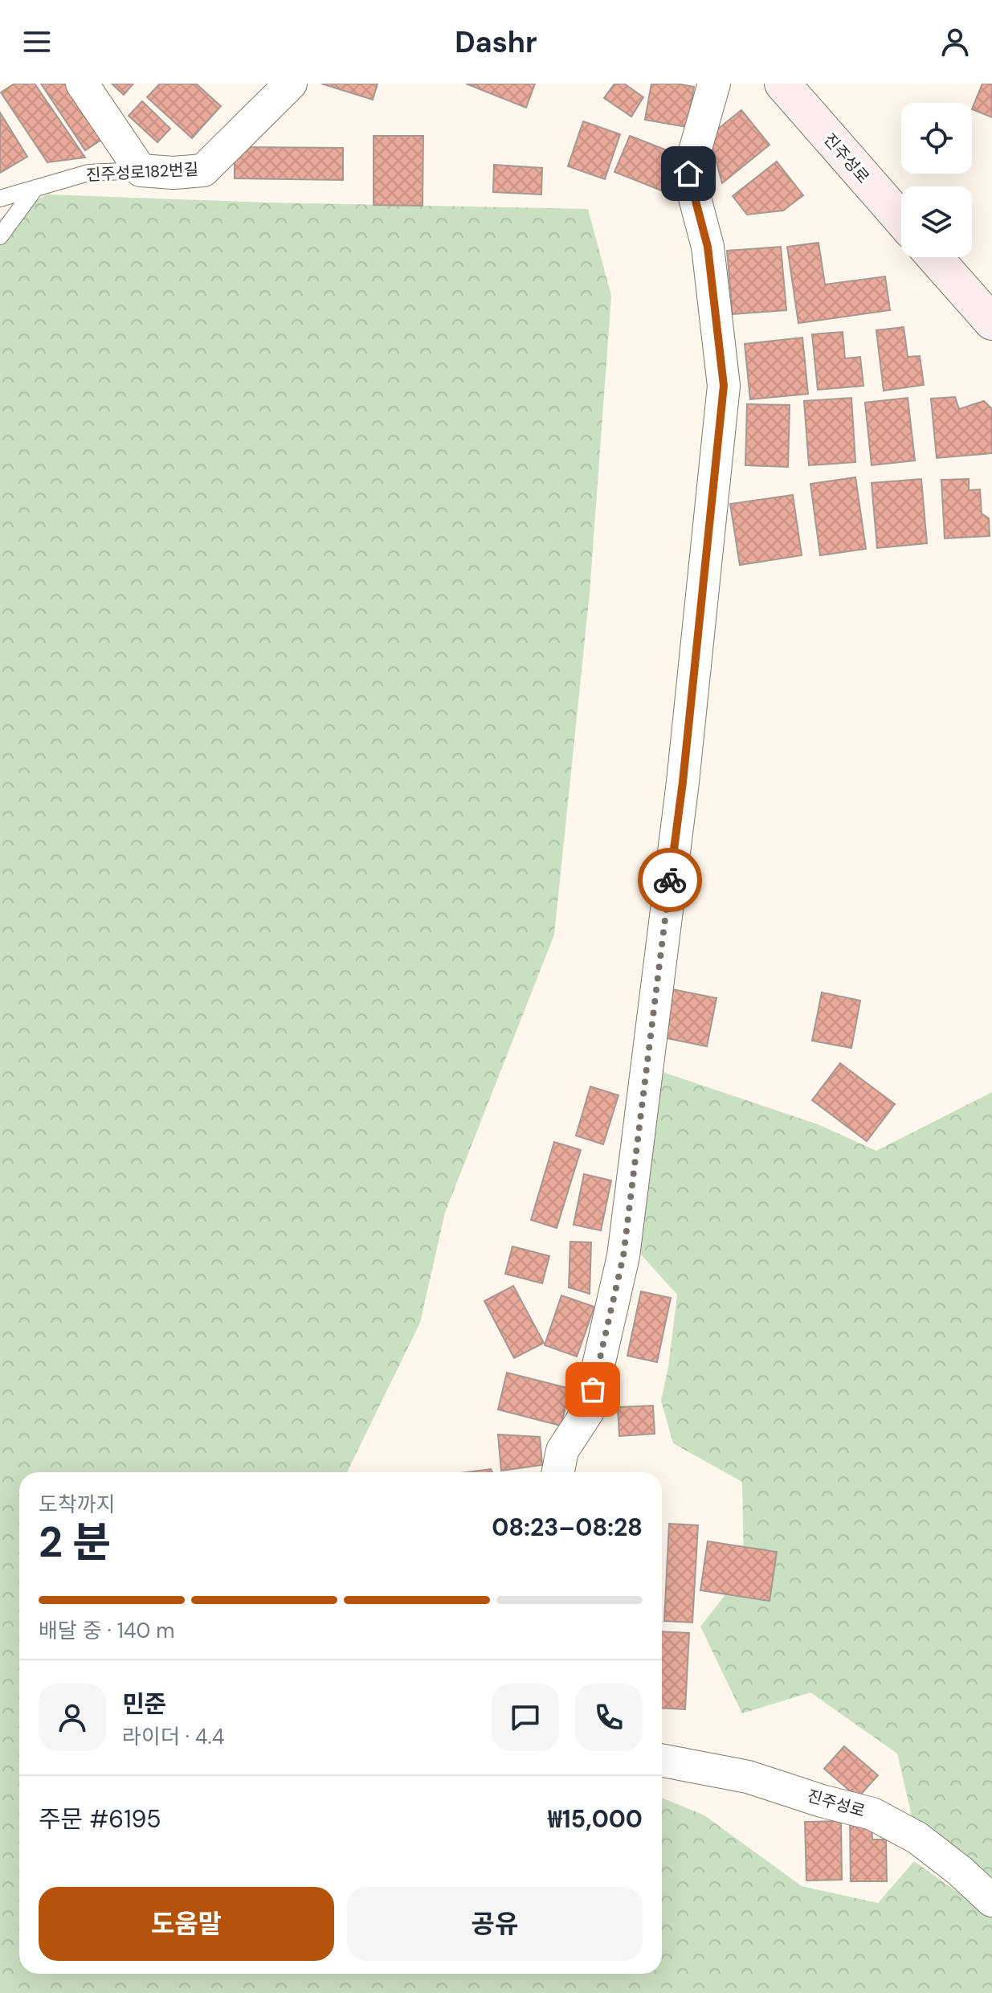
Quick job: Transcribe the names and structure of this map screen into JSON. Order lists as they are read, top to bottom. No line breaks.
{"streets":{"main road":["진주성로"],"street":["진주성로182번길"]},"page":{"header":"Dashr","heading":["2 분","도착까지","08:23–08:28"],"panel":["민준","라이더 · 4.4","주문 #6195","₩15,000"],"bar":"배달 중 · 140 m","buttons":["도움말","공유"]}}
